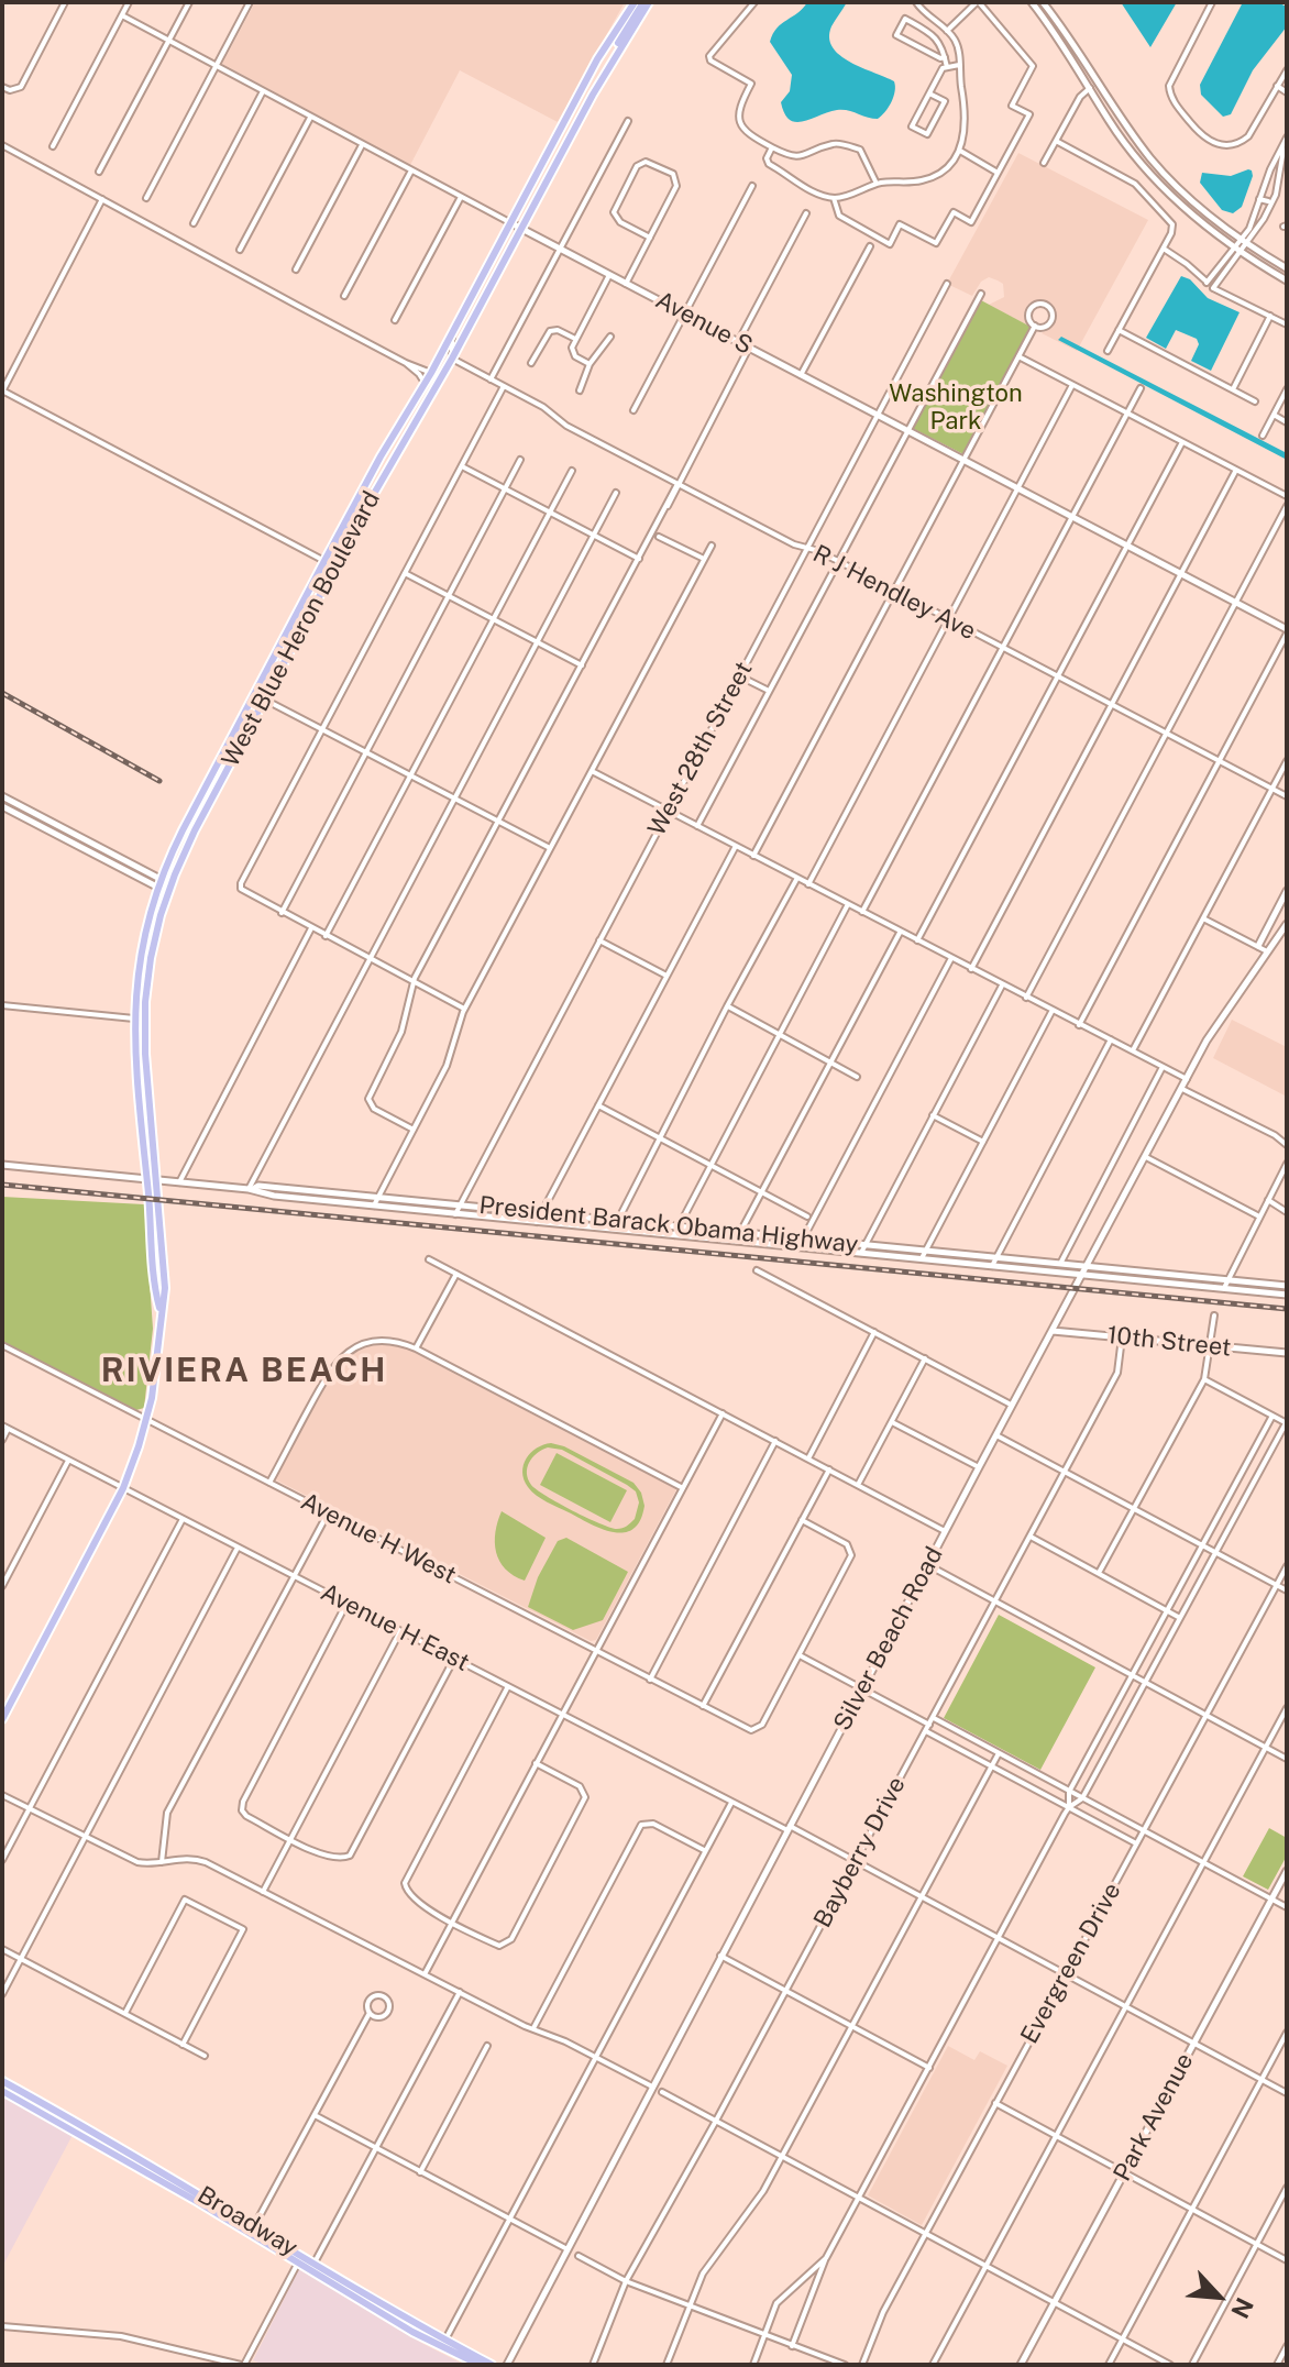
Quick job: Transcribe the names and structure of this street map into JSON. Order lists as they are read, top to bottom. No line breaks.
{"streets":{"main road":["West Blue Heron Boulevard","Broadway"],"street":["Avenue S","R J Hendley Ave","West 28th Street","President Barack Obama Highway","10th Street","Avenue H West","Avenue H East","Silver Beach Road","Bayberry Drive","Evergreen Drive","Park Avenue"]},"crossings":[["Avenue S","West Blue Heron Boulevard"],["Avenue S","West 28th Street"],["R J Hendley Ave","West Blue Heron Boulevard"],["R J Hendley Ave","West 28th Street"],["West Blue Heron Boulevard","President Barack Obama Highway"],["West Blue Heron Boulevard","Avenue H West"],["West Blue Heron Boulevard","Avenue H East"],["West 28th Street","President Barack Obama Highway"],["President Barack Obama Highway","Silver Beach Road"],["10th Street","Silver Beach Road"],["10th Street","Bayberry Drive"],["Avenue H East","Silver Beach Road"],["Avenue H East","Bayberry Drive"],["Avenue H East","Evergreen Drive"],["Avenue H East","Park Avenue"]],"districts":["RIVIERA BEACH"],"parks":["Washington Park"],"north":"bottom right"}
